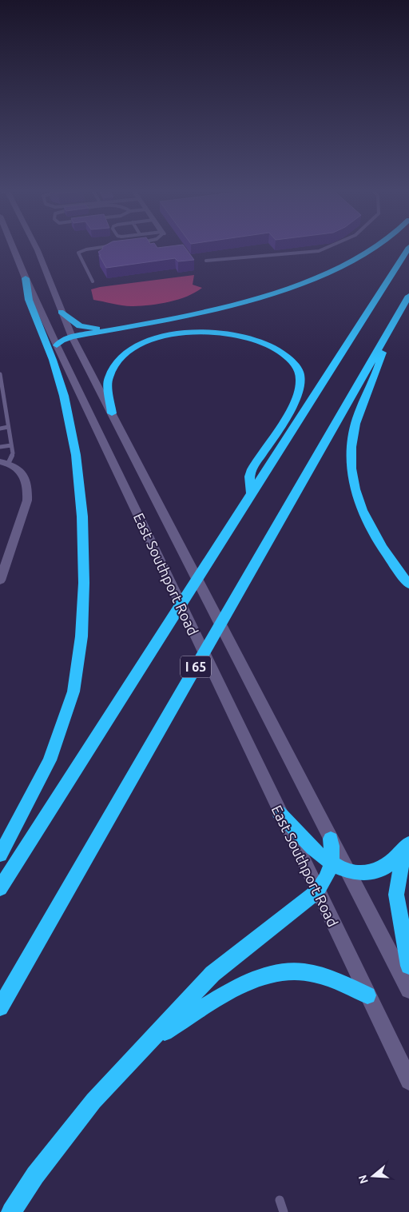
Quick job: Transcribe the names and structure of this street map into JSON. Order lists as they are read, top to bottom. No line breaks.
{"streets":{"highway":["I 65"],"main road":["East Southport Road"]},"north":"left"}
